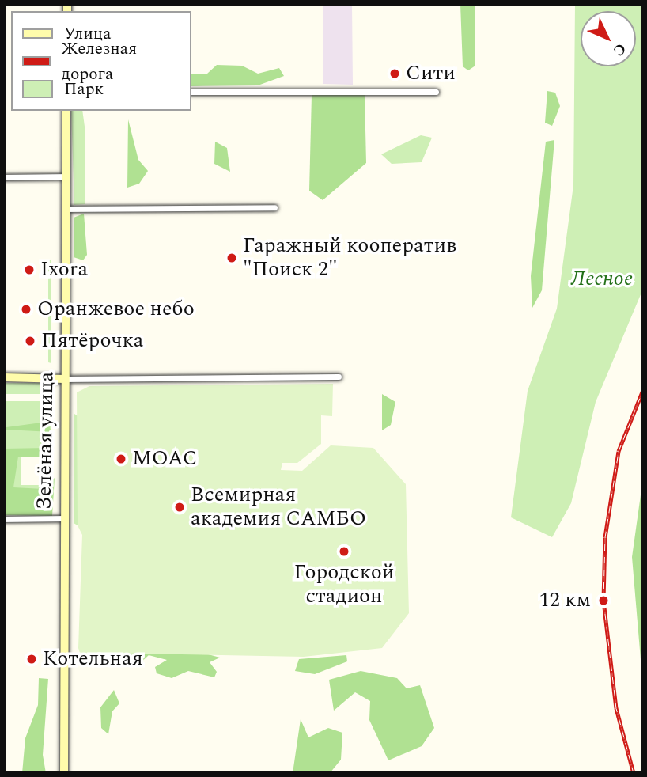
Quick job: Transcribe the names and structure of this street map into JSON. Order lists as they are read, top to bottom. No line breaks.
{"streets":{"main road":["Зелёная улица"]},"parks":["Лесное"],"places":["Сити","Гаражный кооператив \"Поиск 2\"","Ixora","Оранжевое небо","Пятёрочка","МОАС","Всемирная академия САМБО","Городской стадион","12 км","Котельная"],"legend":["Улица","Железная дорога","Парк"],"north":"bottom right"}
